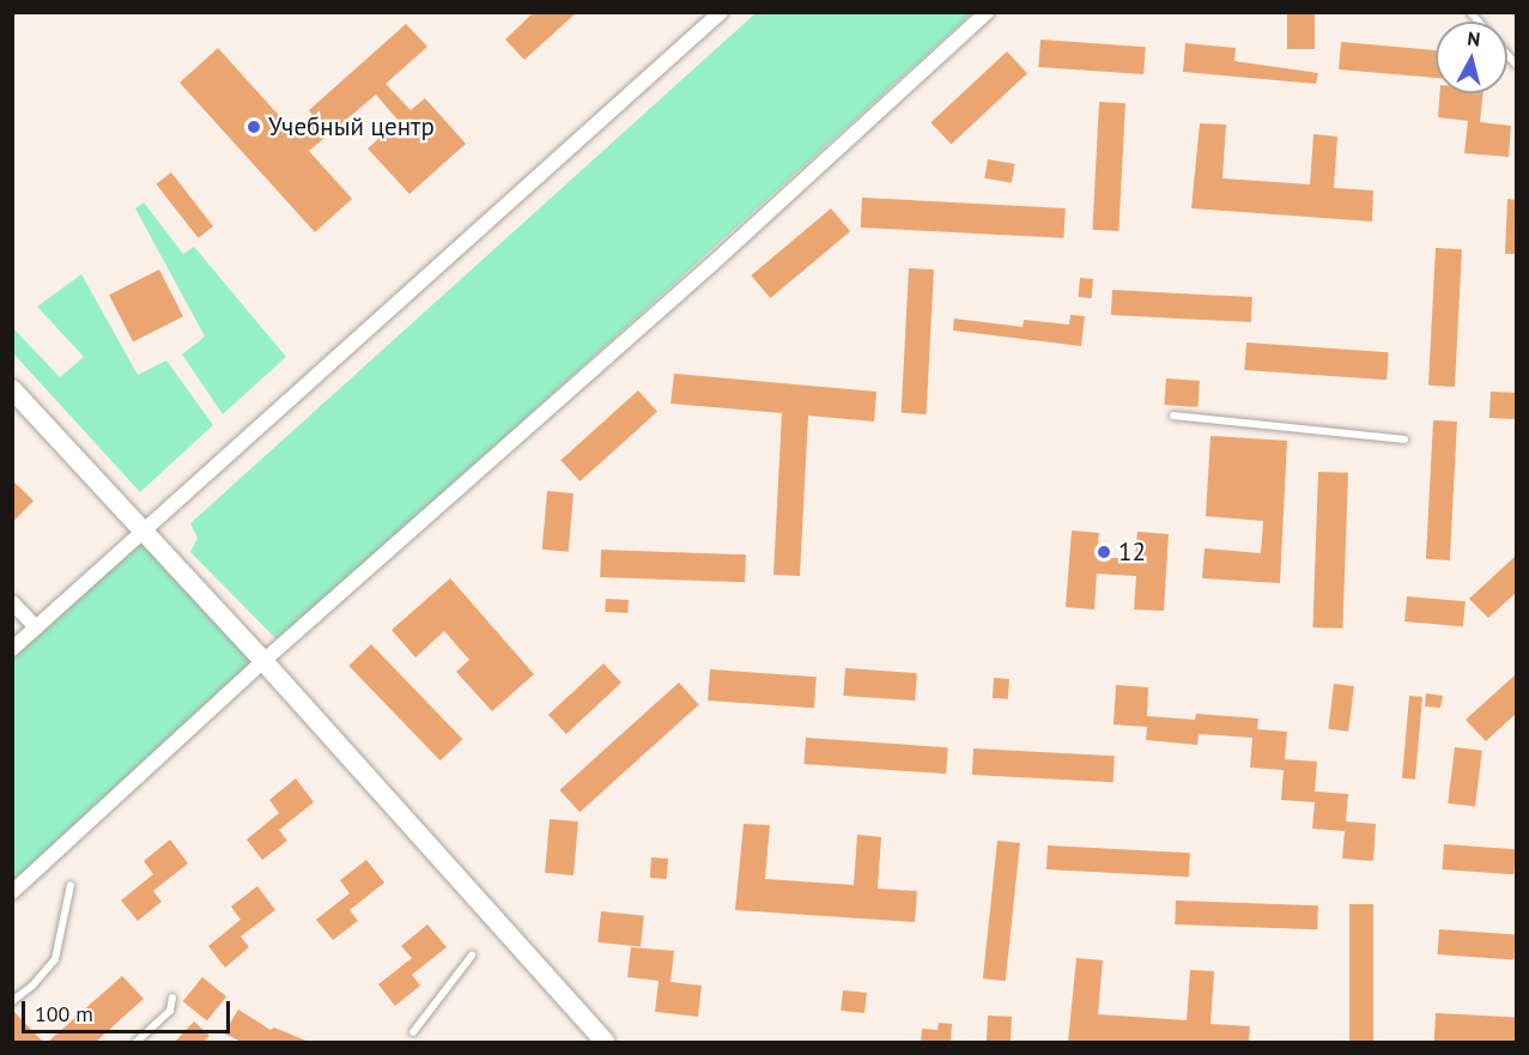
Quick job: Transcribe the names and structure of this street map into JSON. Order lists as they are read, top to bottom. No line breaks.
{"places":["Учебный центр","12"],"scale_bar":"100 m","north":"top"}
